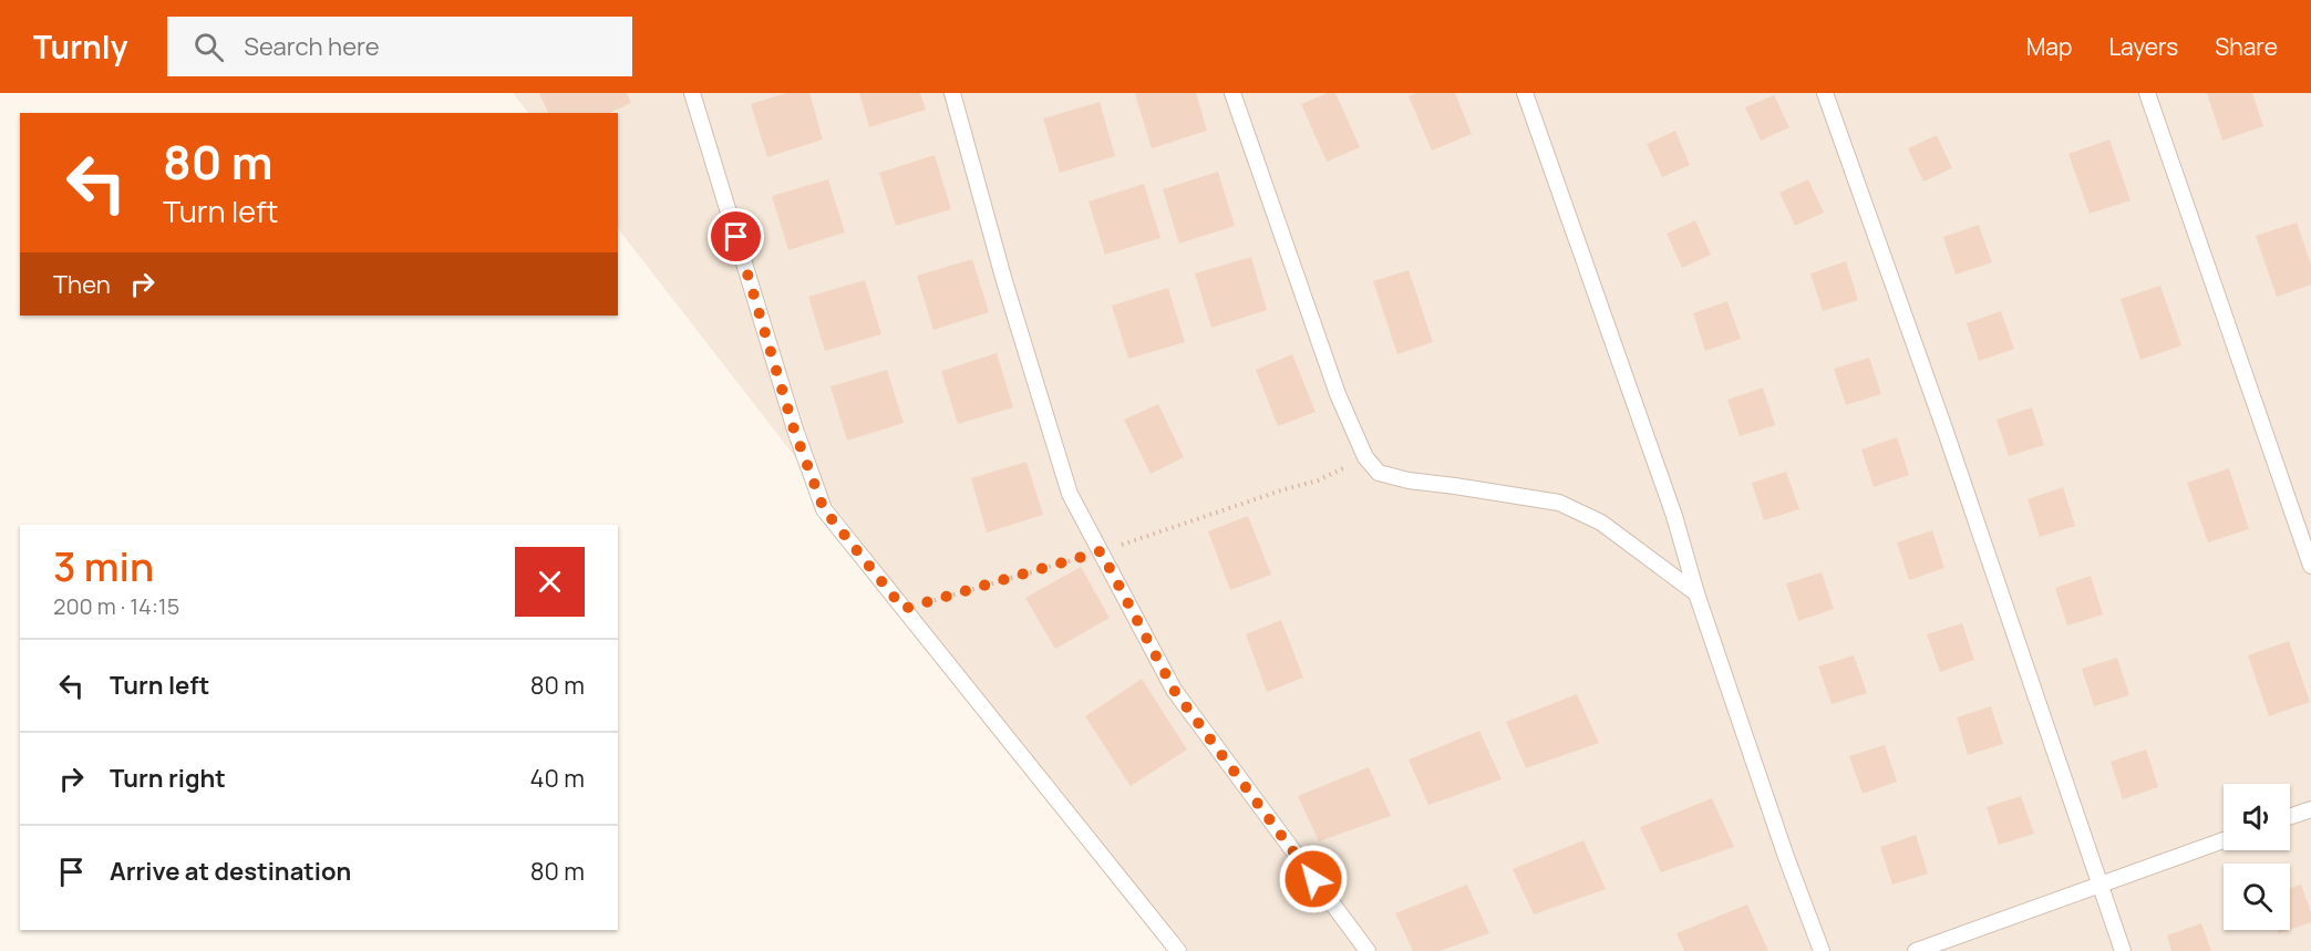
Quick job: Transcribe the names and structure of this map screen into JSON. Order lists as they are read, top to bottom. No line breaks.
{"page":{"header":"Turnly","search":"Search here","nav":["Map","Layers","Share"],"turn":["80 m","Turn left"],"then":"Then","heading":["3 min","200 m · 14:15"],"list":[{"name":"Turn left","value":"80 m"},{"name":"Turn right","value":"40 m"},{"name":"Arrive at destination","value":"80 m"}]}}
